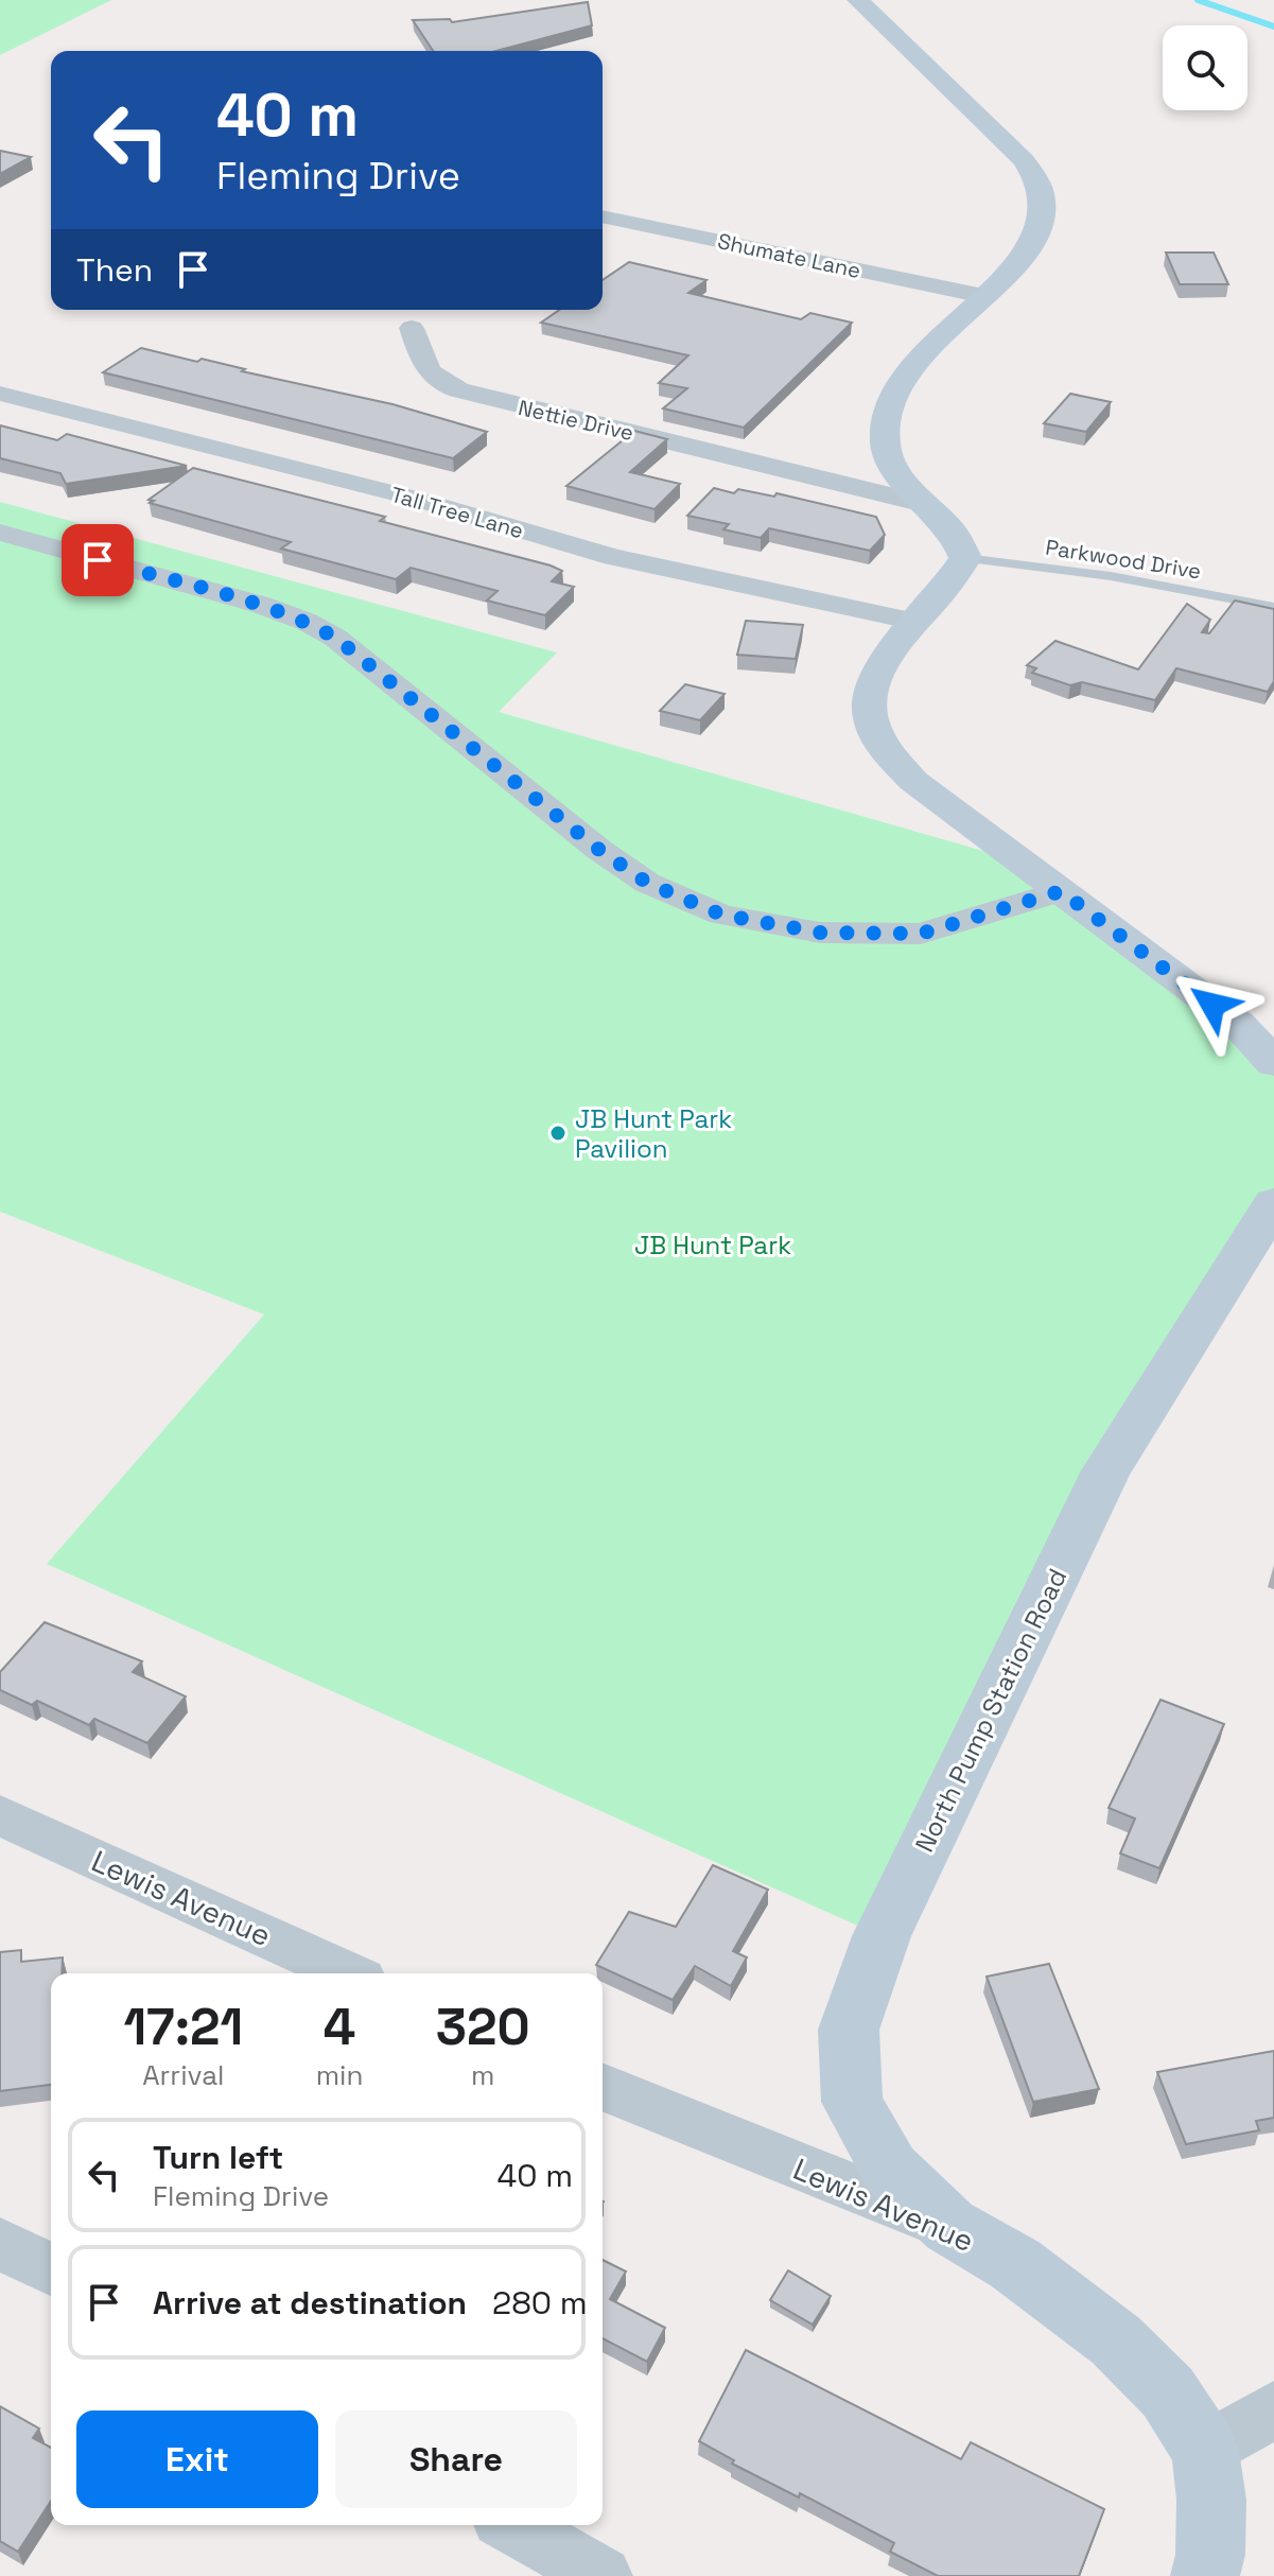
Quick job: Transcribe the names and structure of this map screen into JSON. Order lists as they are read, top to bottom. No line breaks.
{"streets":{"street":["Shumate Lane","Nettie Drive","Tall Tree Lane","North Pump Station Road","Lewis Avenue"],"lane":["Parkwood Drive"]},"crossings":[["North Pump Station Road","Lewis Avenue"]],"parks":["JB Hunt Park"],"places":["JB Hunt Park Pavilion"],"page":{"turn":["40 m","Fleming Drive"],"then":"Then","eta":["17:21","Arrival","4","min","320","m"],"list":[{"name":"Turn left","note":"Fleming Drive","value":"40 m"},{"name":"Arrive at destination","value":"280 m"}],"buttons":["Exit","Share"]}}
